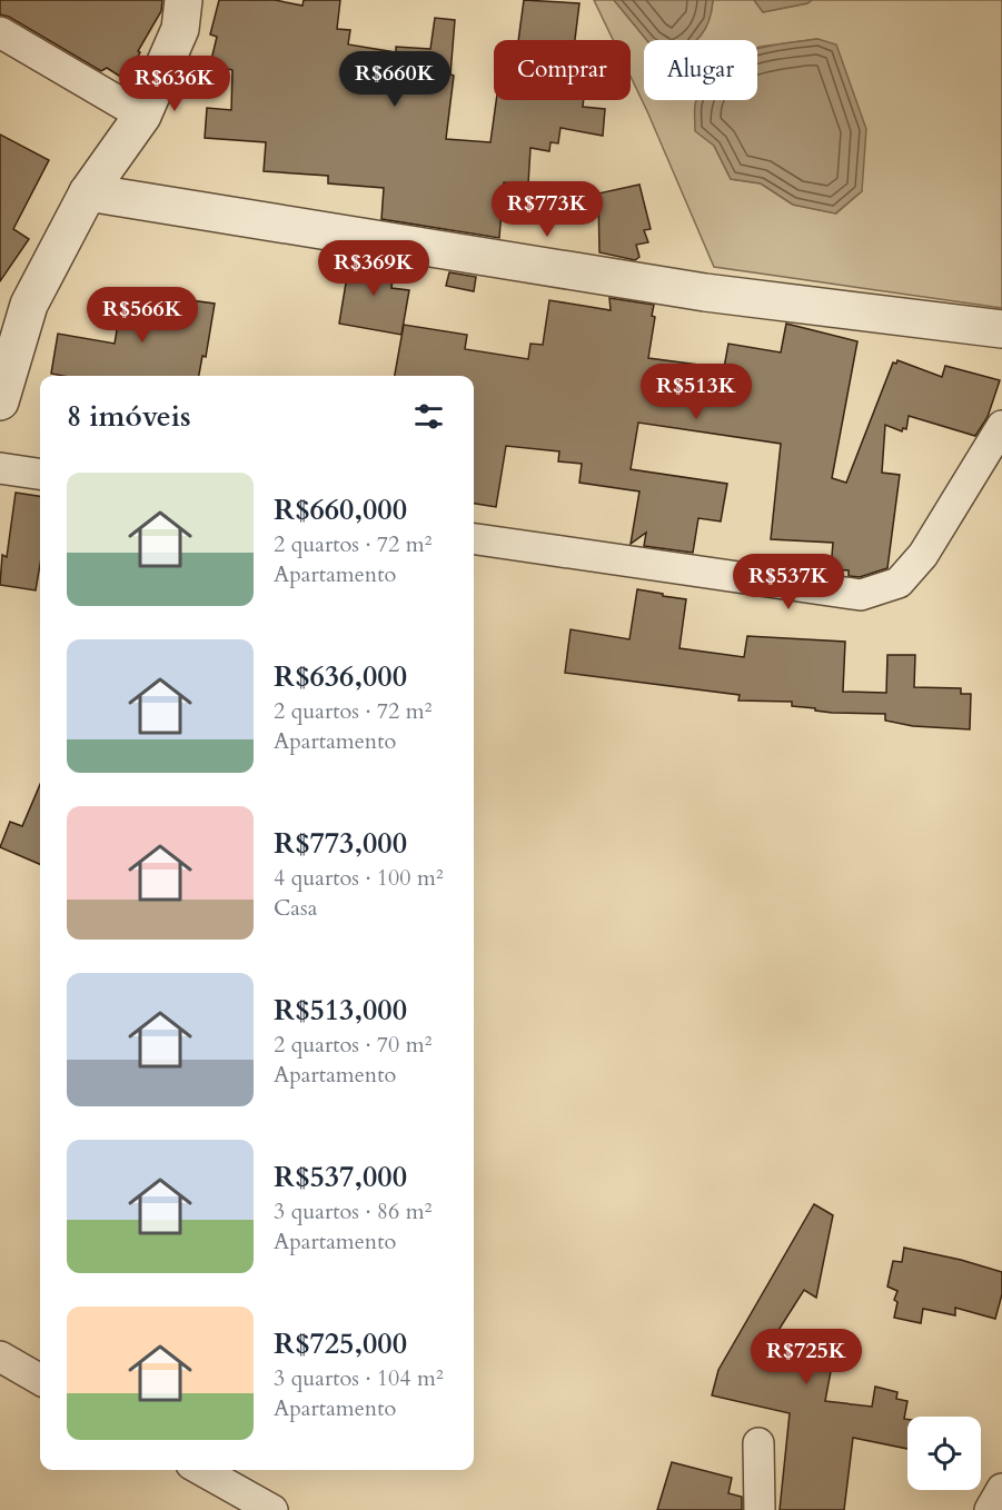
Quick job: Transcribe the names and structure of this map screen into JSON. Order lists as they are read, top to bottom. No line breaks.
{"page":{"chip":["Comprar","Alugar"],"price":["R$660K","R$636K","R$773K","R$369K","R$566K","R$513K","R$537K","R$725K"],"heading":"8 imóveis","list":[{"name":"R$660,000","note":"2 quartos · 72 m² · Apartamento"},{"name":"R$636,000","note":"2 quartos · 72 m² · Apartamento"},{"name":"R$773,000","note":"4 quartos · 100 m² · Casa"},{"name":"R$513,000","note":"2 quartos · 70 m² · Apartamento"},{"name":"R$537,000","note":"3 quartos · 86 m² · Apartamento"},{"name":"R$725,000","note":"3 quartos · 104 m² · Apartamento"}]}}
